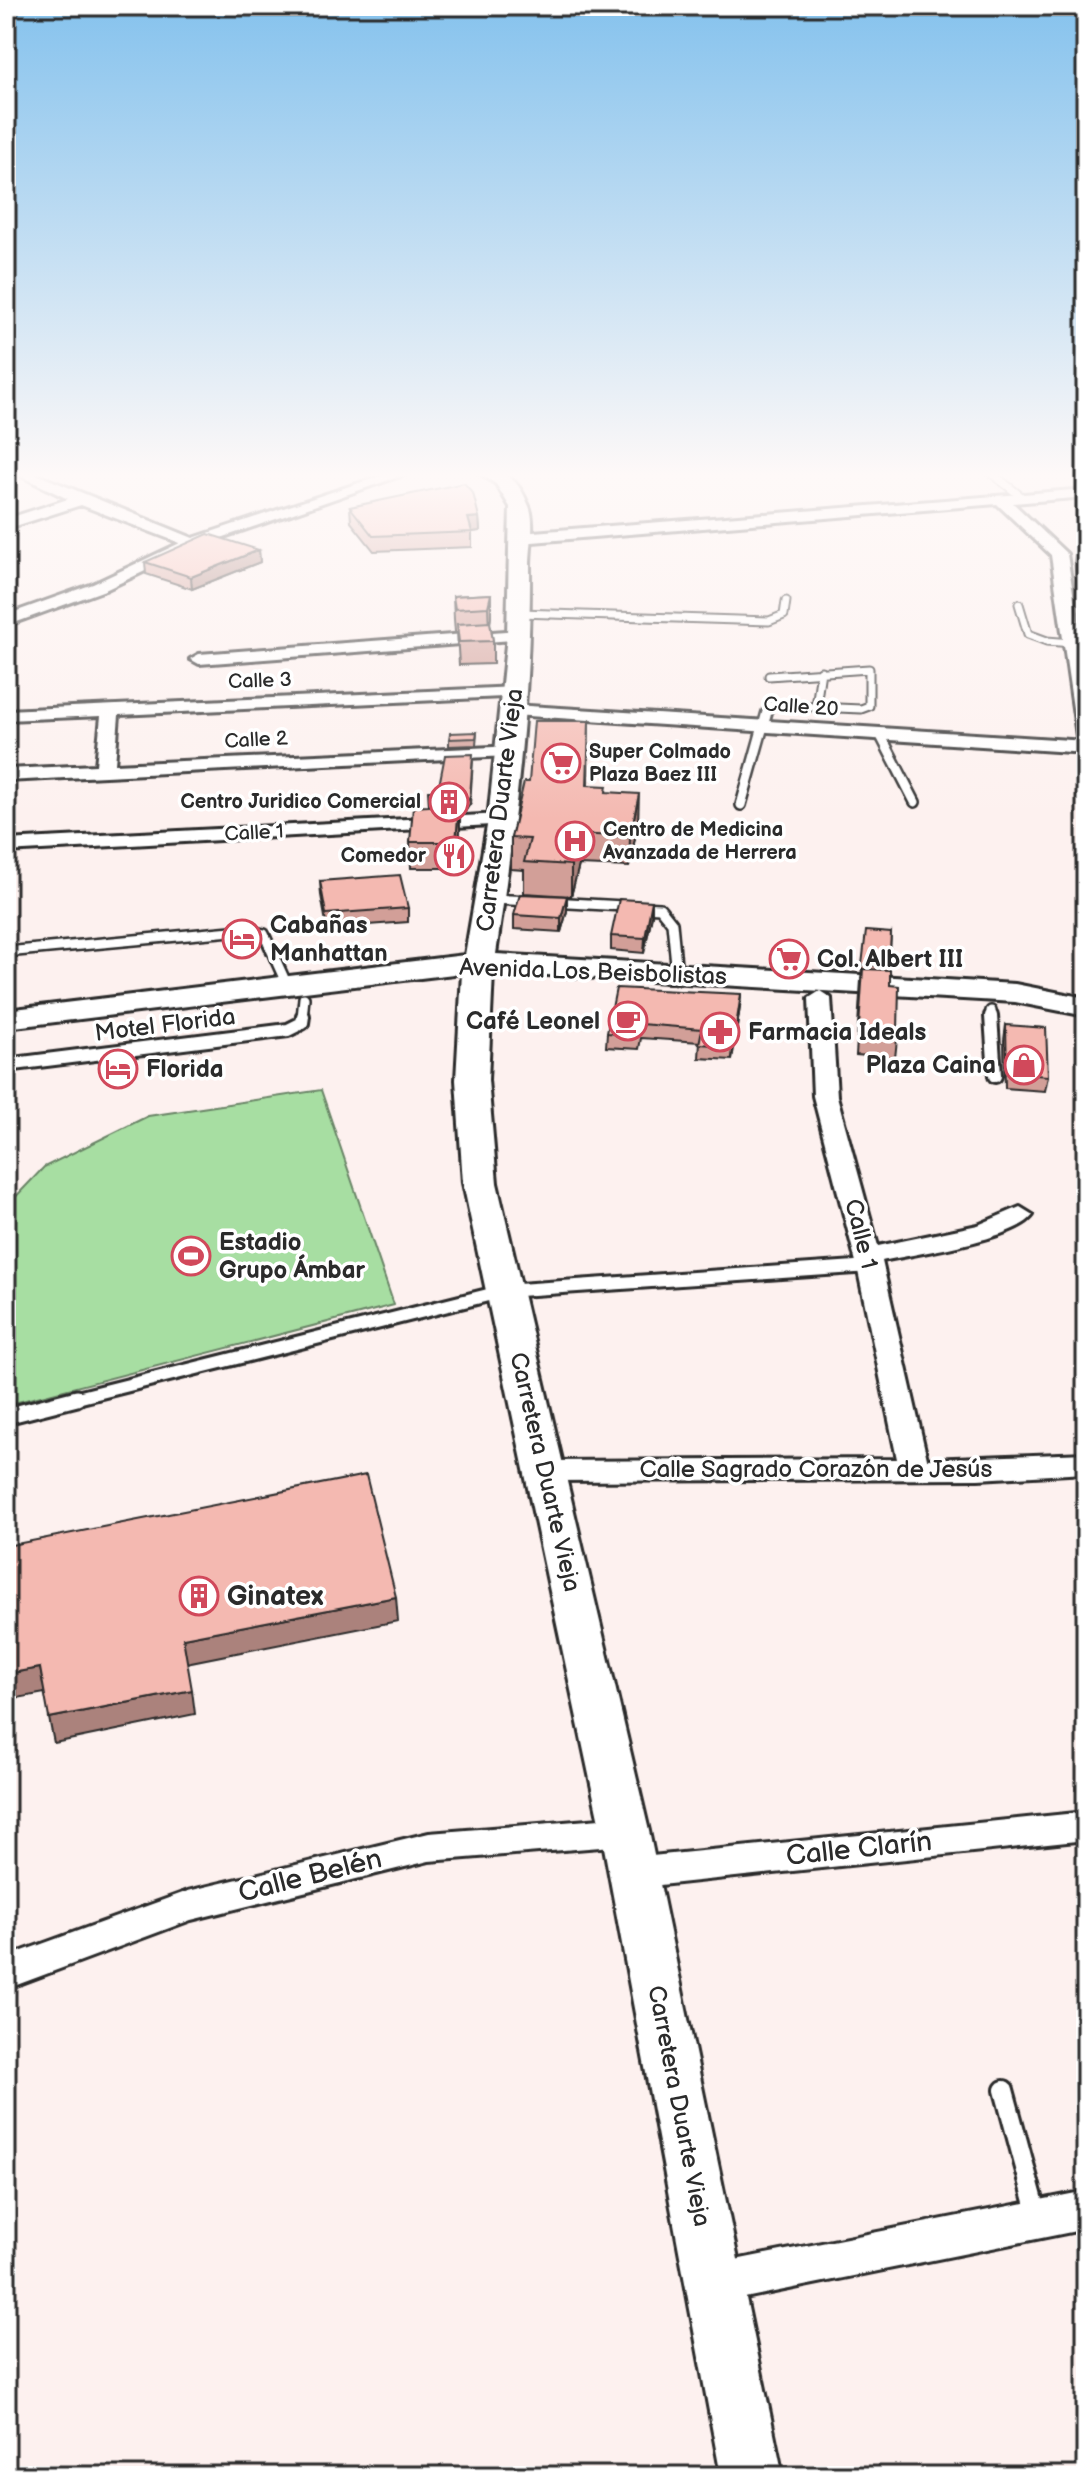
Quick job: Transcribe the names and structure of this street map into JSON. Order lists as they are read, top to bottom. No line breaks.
{"streets":{"main road":["Carretera Duarte Vieja","Avenida Los Beisbolistas"],"street":["Calle 3","Calle 20","Calle 2","Calle 1","Calle Sagrado Corazón de Jesús","Calle Clarín","Calle Belén"],"lane":["Motel Florida"]},"crossings":[["Calle 3","Calle 20"],["Calle 3","Carretera Duarte Vieja"],["Calle 20","Carretera Duarte Vieja"],["Calle 2","Carretera Duarte Vieja"],["Carretera Duarte Vieja","Calle 1"],["Carretera Duarte Vieja","Avenida Los Beisbolistas"],["Carretera Duarte Vieja","Calle Sagrado Corazón de Jesús"],["Carretera Duarte Vieja","Calle Clarín"],["Carretera Duarte Vieja","Calle Belén"],["Calle 1","Avenida Los Beisbolistas"],["Calle 1","Calle Sagrado Corazón de Jesús"],["Avenida Los Beisbolistas","Motel Florida"],["Calle Clarín","Calle Belén"]],"places":{"supermarket":["Super Colmado Plaza Baez III","Col. Albert III"],"building":["Centro Juridico Comercial","Ginatex"],"hospital":["Centro de Medicina Avanzada de Herrera"],"restaurant":["Comedor"],"hotel":["Cabañas Manhattan","Florida"],"cafe":["Café Leonel"],"pharmacy":["Farmacia Ideals"],"shop":["Plaza Caina"],"sports":["Estadio Grupo Ámbar"]}}
